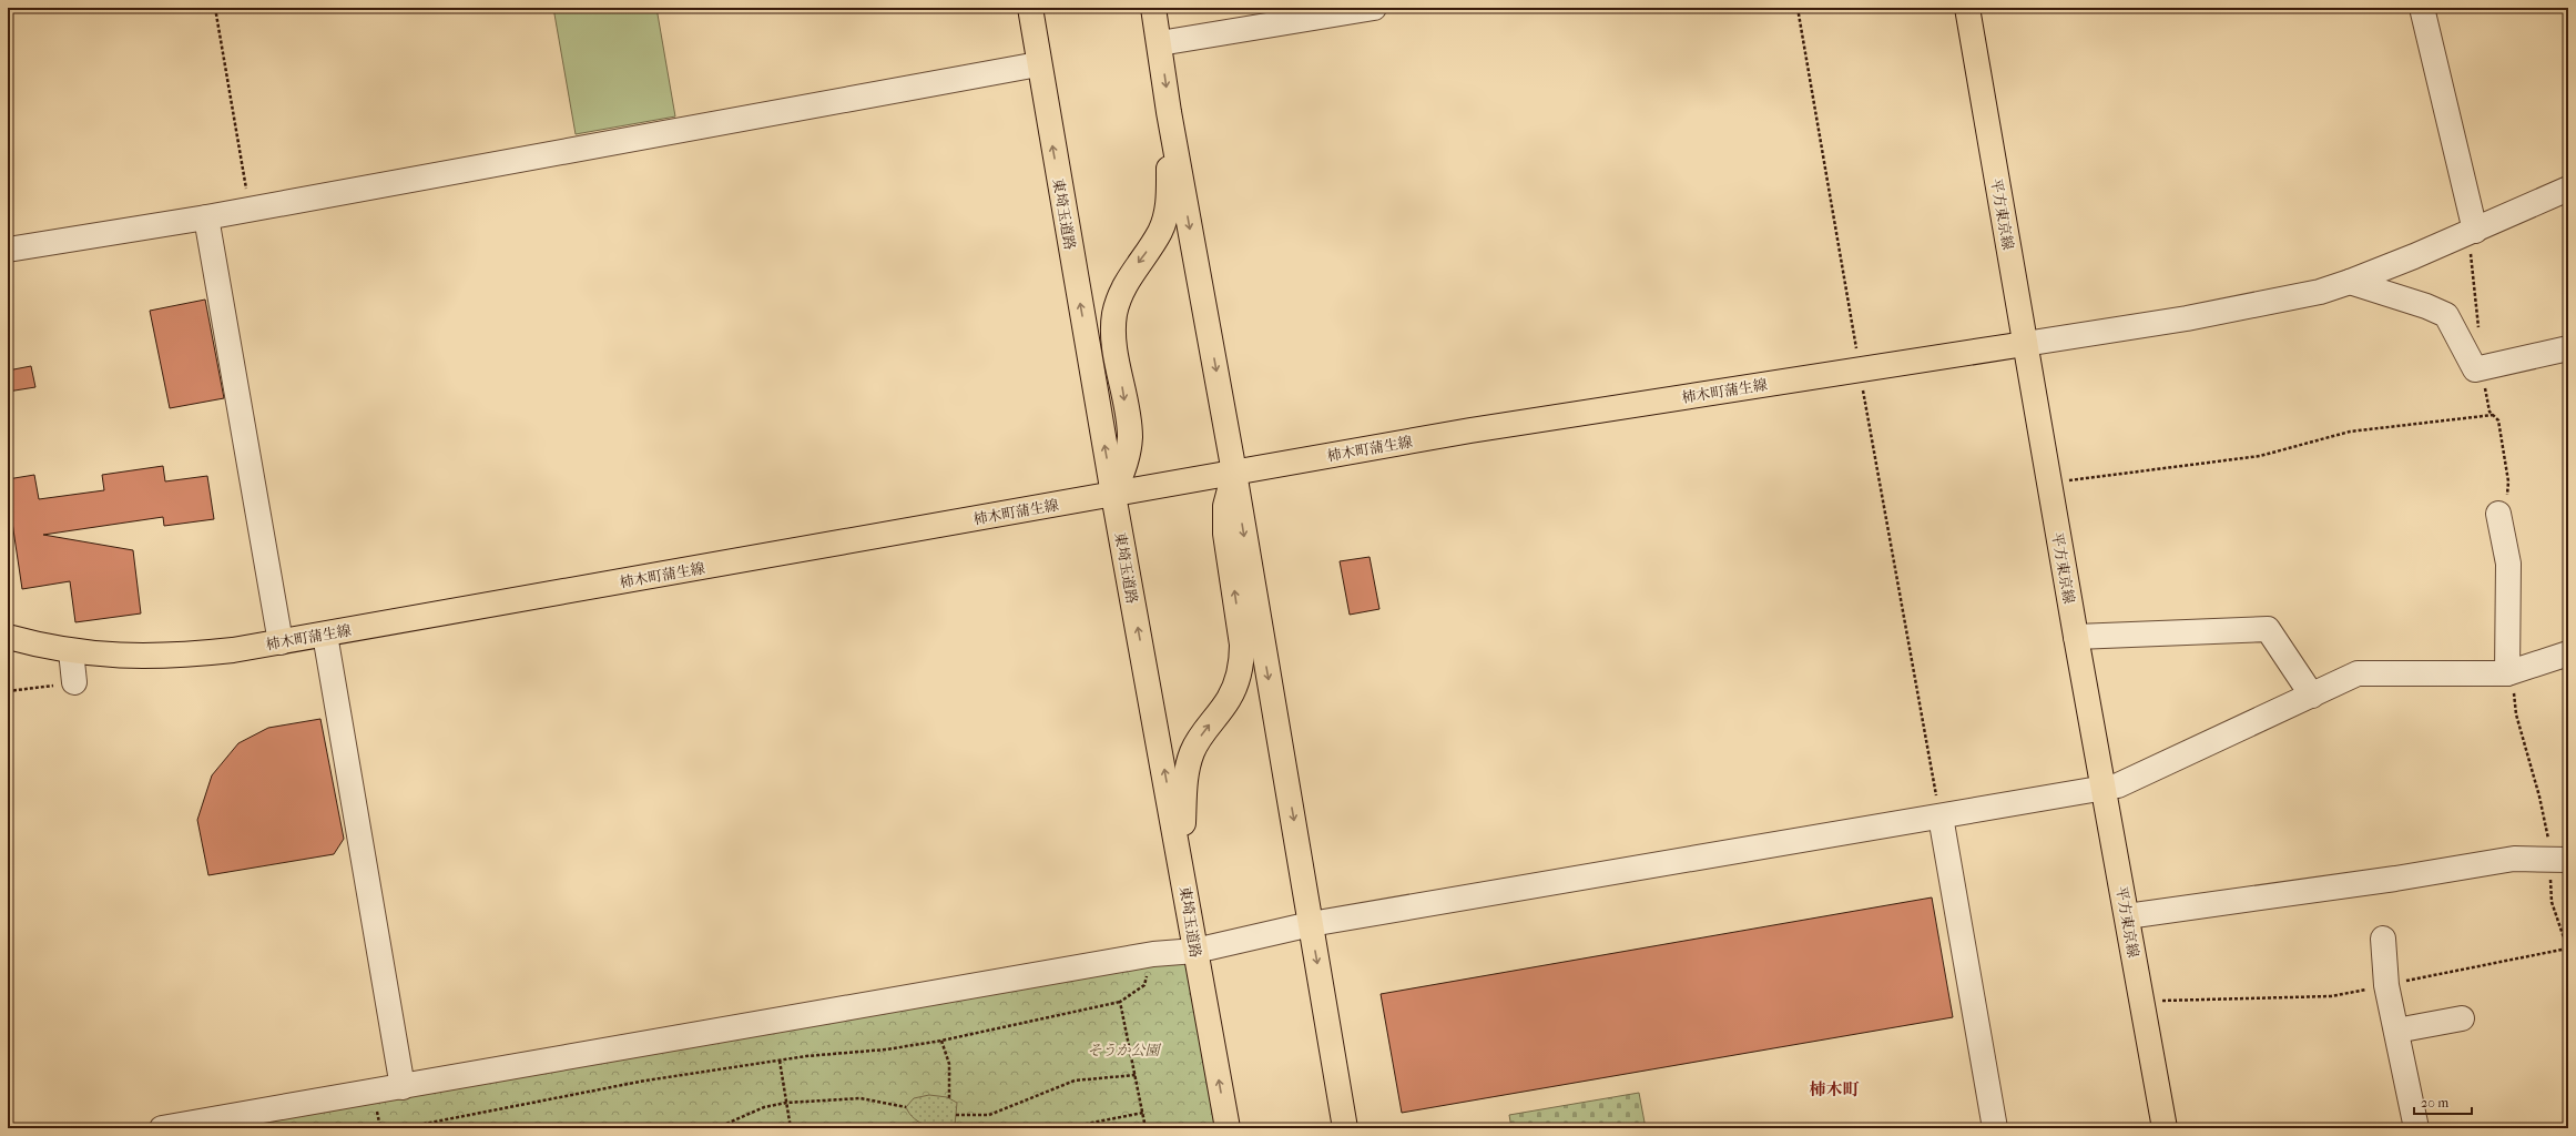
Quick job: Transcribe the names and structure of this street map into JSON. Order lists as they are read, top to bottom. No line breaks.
{"streets":{"main road":["東埼玉道路","平方東京線","柿木町蒲生線"]},"crossings":[["東埼玉道路","柿木町蒲生線"],["平方東京線","柿木町蒲生線"]],"districts":["柿木町"],"parks":["そうか公園"],"scale_bar":"20 m"}
